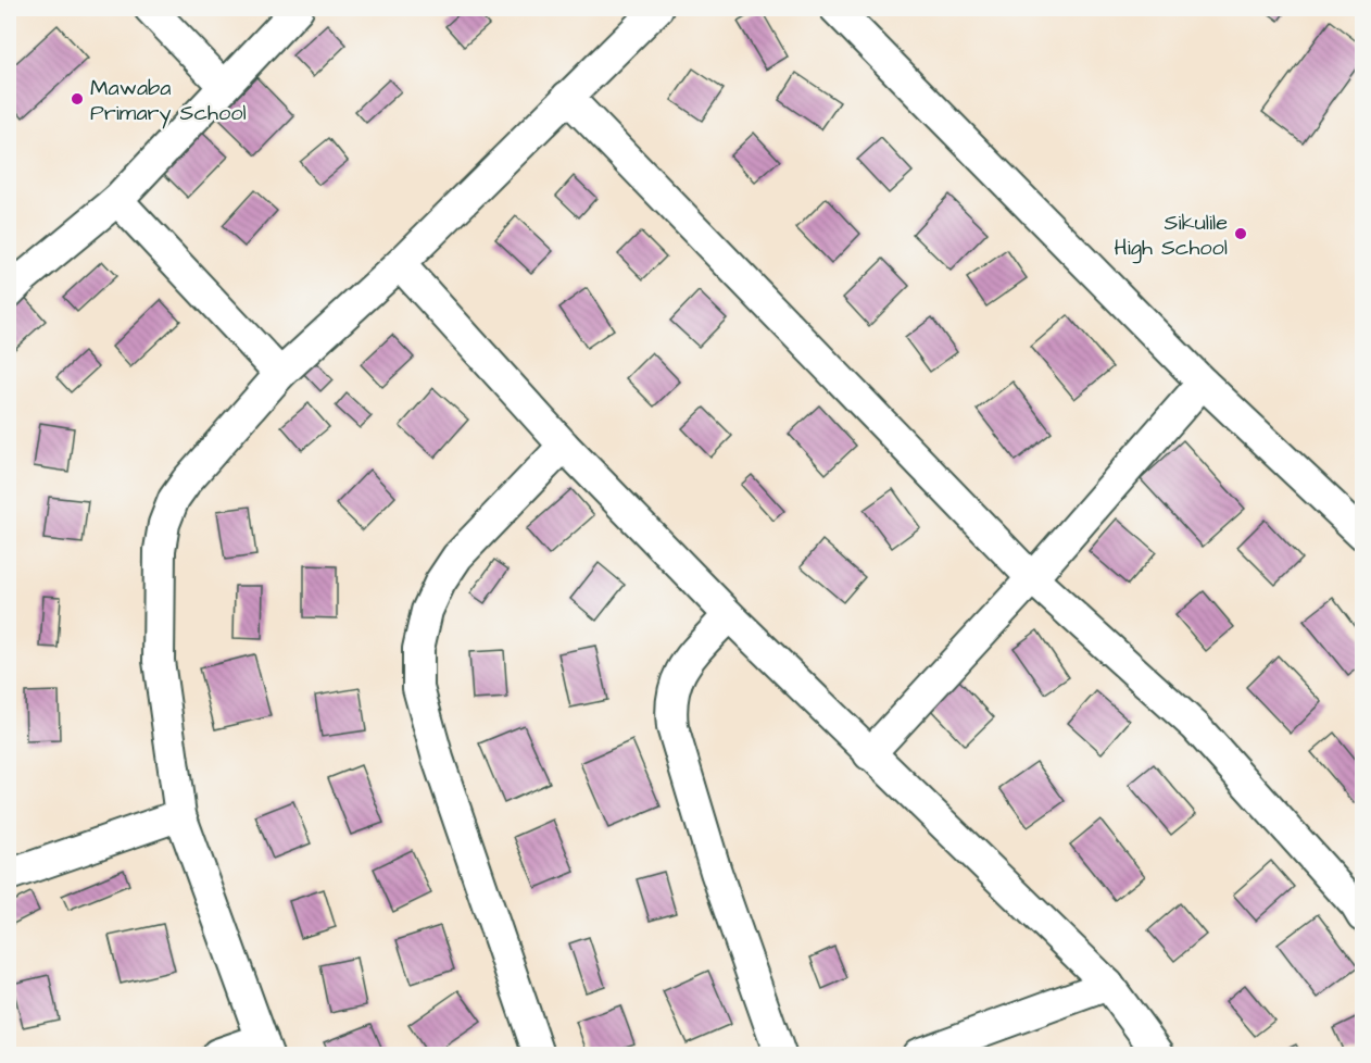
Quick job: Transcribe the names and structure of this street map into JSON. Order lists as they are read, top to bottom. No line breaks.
{"places":["Mawaba Primary School","Sikulile High School"]}
